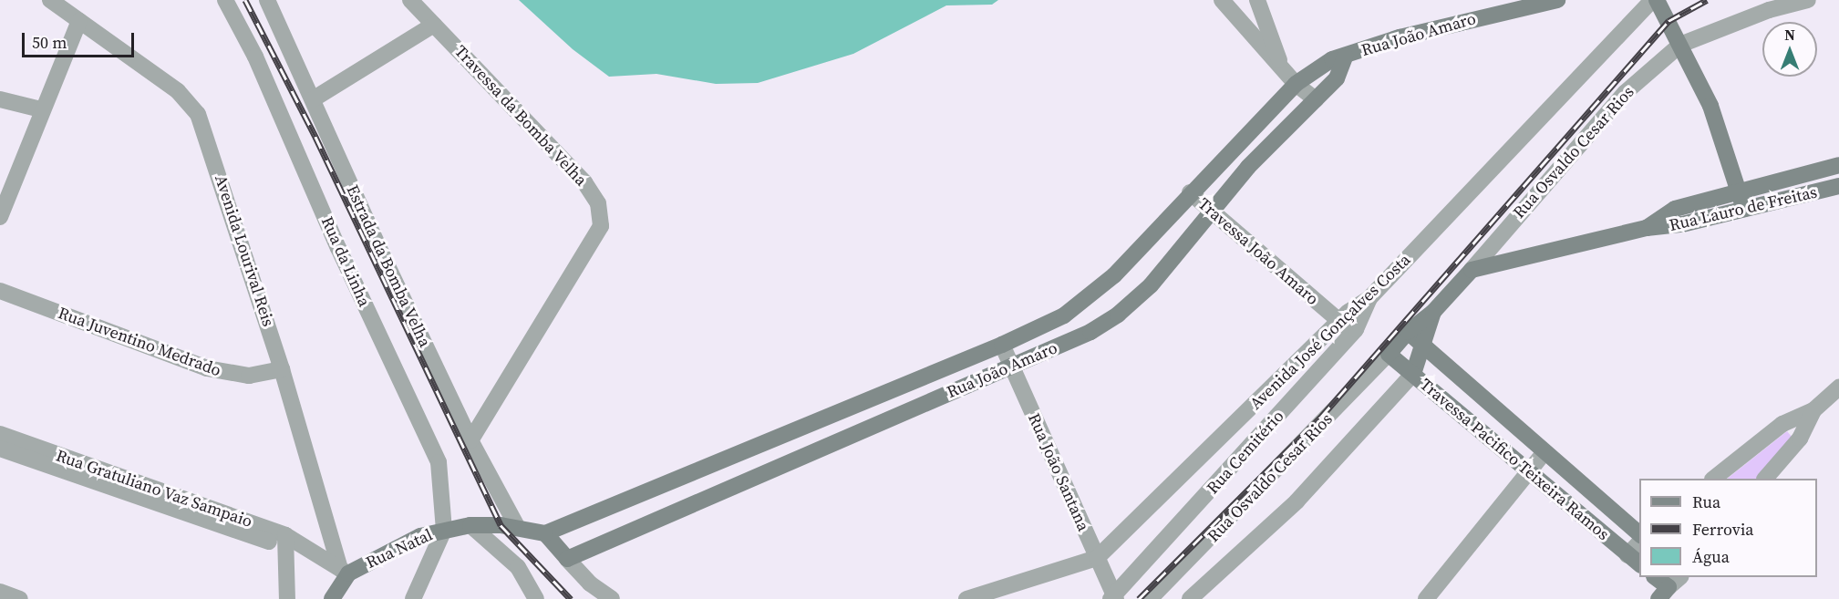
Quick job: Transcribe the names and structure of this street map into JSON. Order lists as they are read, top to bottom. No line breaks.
{"streets":{"street":["Rua João Amaro","Travessa da Bomba Velha","Rua Osvaldo Cesar Rios","Rua Lauro de Freitas","Avenida Lourival Reis","Travessa João Amaro","Rua da Linha","Estrada da Bomba Velha","Avenida José Gonçalves Costa","Rua Juventino Medrado","Rua Cemitério","Travessa Pacifico Teixeira Ramos","Rua João Santana","Rua Gratuliano Vaz Sampaio","Rua Natal"]},"crossings":[["Rua João Amaro","Travessa João Amaro"],["Rua João Amaro","Rua João Santana"],["Rua João Amaro","Rua Natal"],["Travessa da Bomba Velha","Estrada da Bomba Velha"],["Rua Osvaldo Cesar Rios","Rua Lauro de Freitas"],["Rua Osvaldo Cesar Rios","Travessa Pacifico Teixeira Ramos"],["Avenida Lourival Reis","Rua Juventino Medrado"],["Avenida Lourival Reis","Rua Gratuliano Vaz Sampaio"],["Avenida Lourival Reis","Rua Natal"],["Travessa João Amaro","Avenida José Gonçalves Costa"],["Travessa João Amaro","Rua Cemitério"],["Rua da Linha","Rua Natal"],["Estrada da Bomba Velha","Rua Natal"],["Avenida José Gonçalves Costa","Rua Cemitério"],["Avenida José Gonçalves Costa","Rua João Santana"],["Rua Cemitério","Rua João Santana"],["Rua Gratuliano Vaz Sampaio","Rua Natal"]],"legend":["Rua","Ferrovia","Água"],"scale_bar":"50 m","north":"top"}
